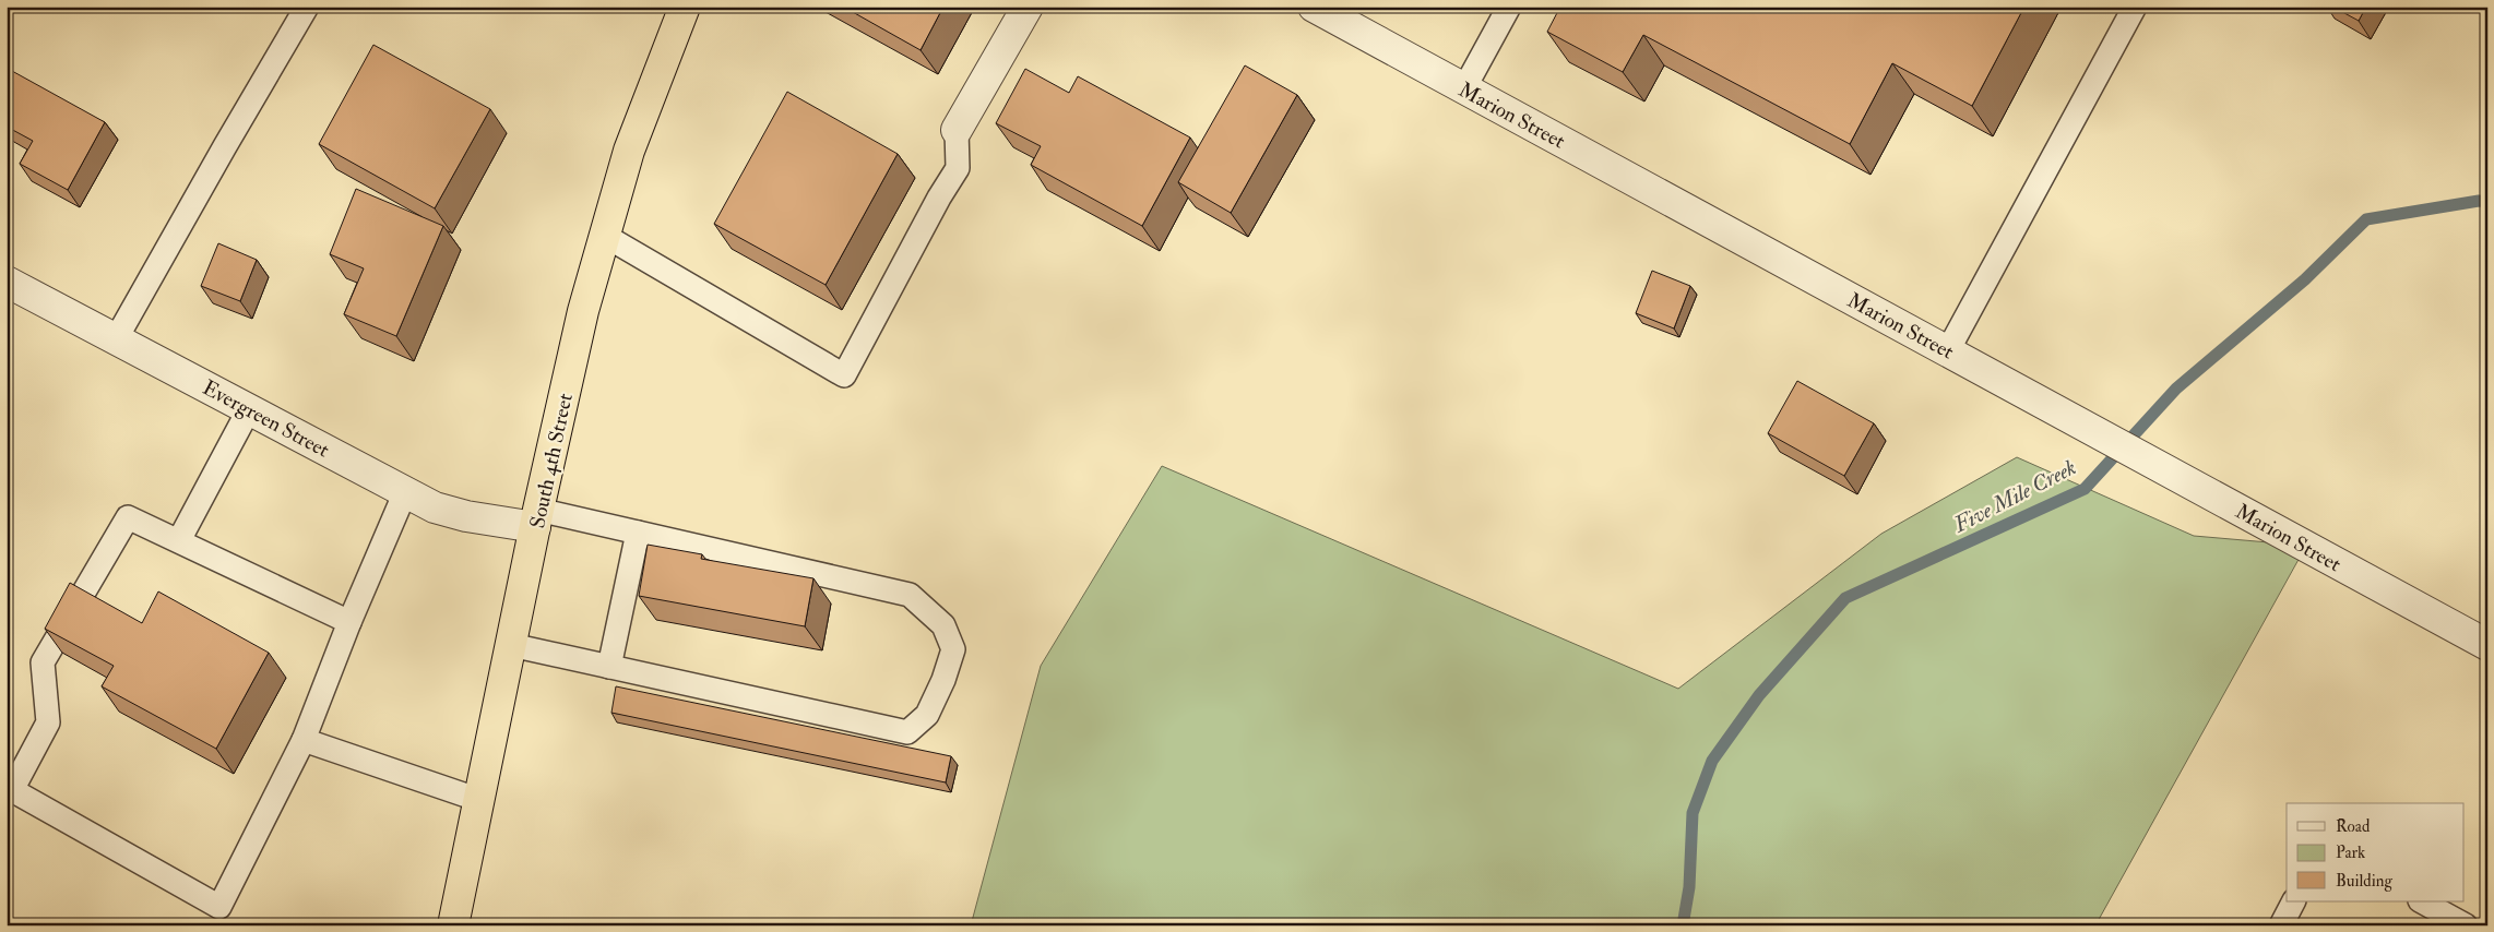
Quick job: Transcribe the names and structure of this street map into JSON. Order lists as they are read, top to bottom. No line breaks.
{"streets":{"highway":["South 4th Street"],"street":["Marion Street","Evergreen Street"]},"crossings":[["Evergreen Street","South 4th Street"]],"water":["Five Mile Creek"],"legend":["Road","Park","Building"]}
